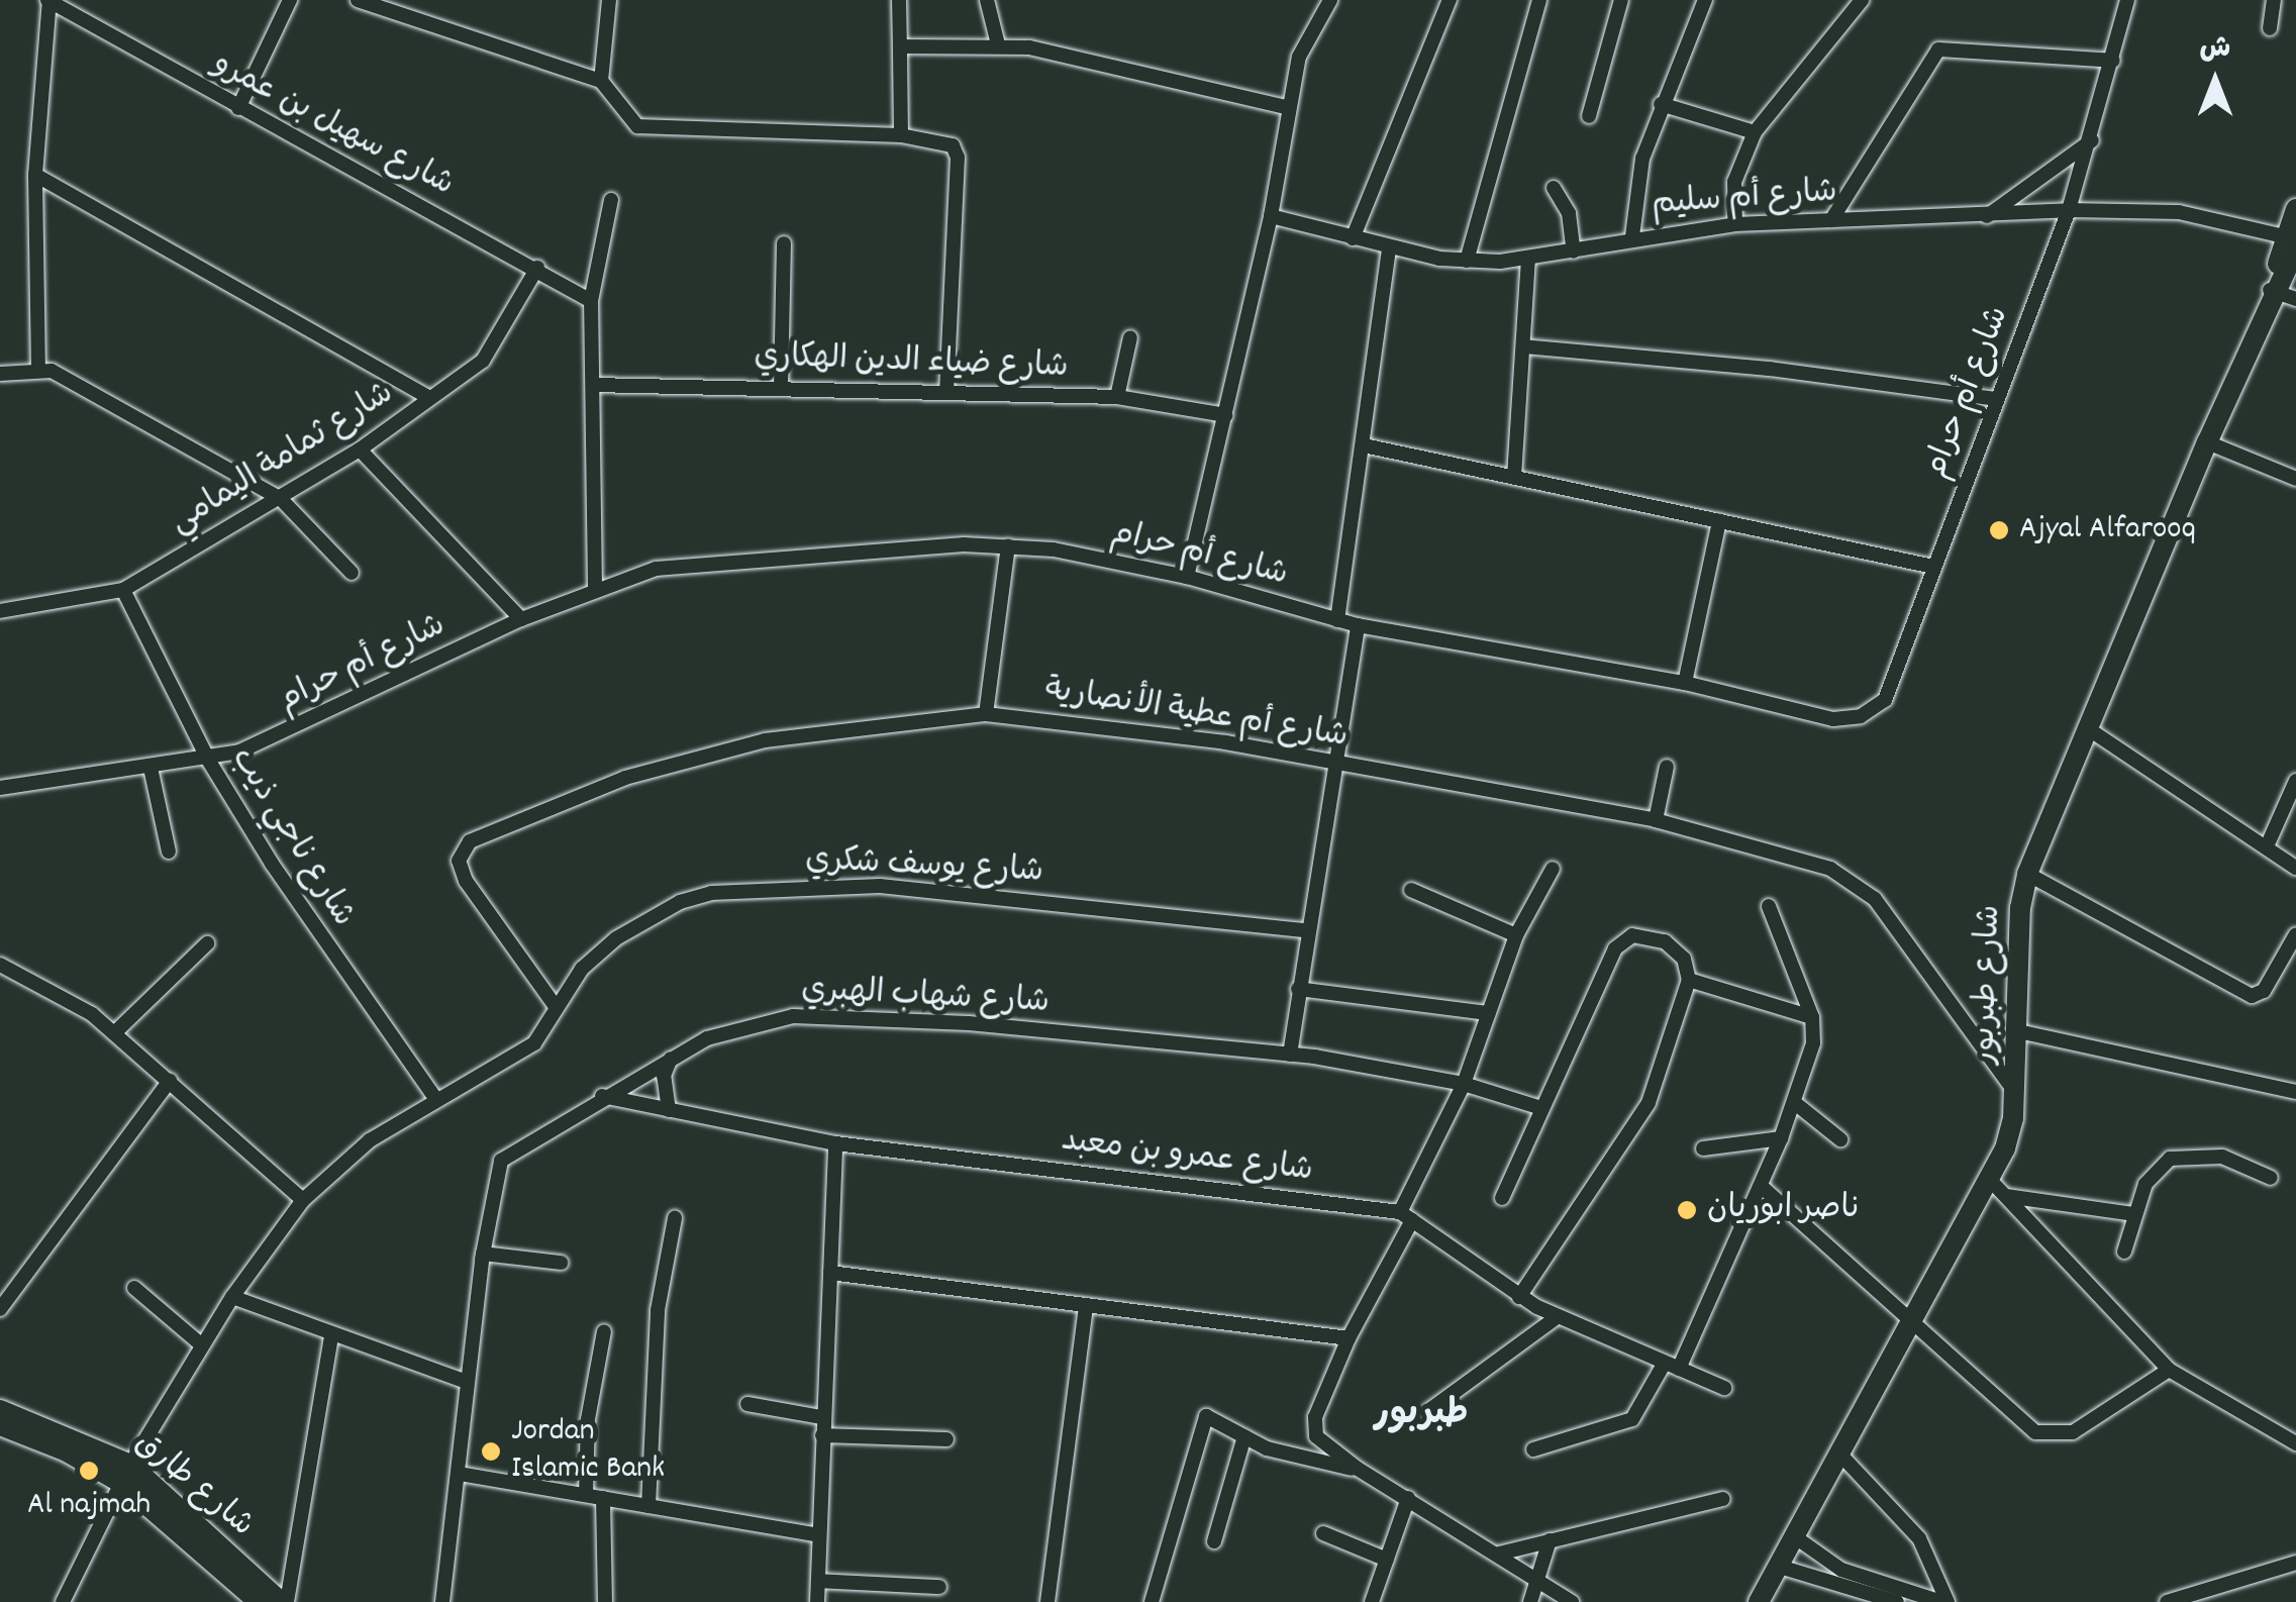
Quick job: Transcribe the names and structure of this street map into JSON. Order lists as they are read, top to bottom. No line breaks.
{"streets":{"street":["شارع سهيل بن عمرو","شارع أم سليم","شارع ضياء الدين الهكاري","شارع أم حرام","شارع ثمامة اليمامي","شارع أم عطية الأنصارية","شارع ناجي ذيب","شارع يوسف شكري","شارع طبربور","شارع شهاب الهبري","شارع عمرو بن معبد","شارع طارق"]},"crossings":[["شارع سهيل بن عمرو","شارع ثمامة اليمامي"],["شارع أم سليم","شارع أم حرام"],["شارع أم سليم","شارع طبربور"],["شارع أم حرام","شارع ناجي ذيب"],["شارع ثمامة اليمامي","شارع ناجي ذيب"],["شارع أم عطية الأنصارية","شارع يوسف شكري"],["شارع أم عطية الأنصارية","شارع طبربور"],["شارع ناجي ذيب","شارع يوسف شكري"],["شارع يوسف شكري","شارع طارق"],["شارع شهاب الهبري","شارع عمرو بن معبد"]],"districts":["طبربور"],"places":["Ajyal Alfarooq","ناصر ابوريان","Jordan Islamic Bank","Al najmah"],"north":"top"}
